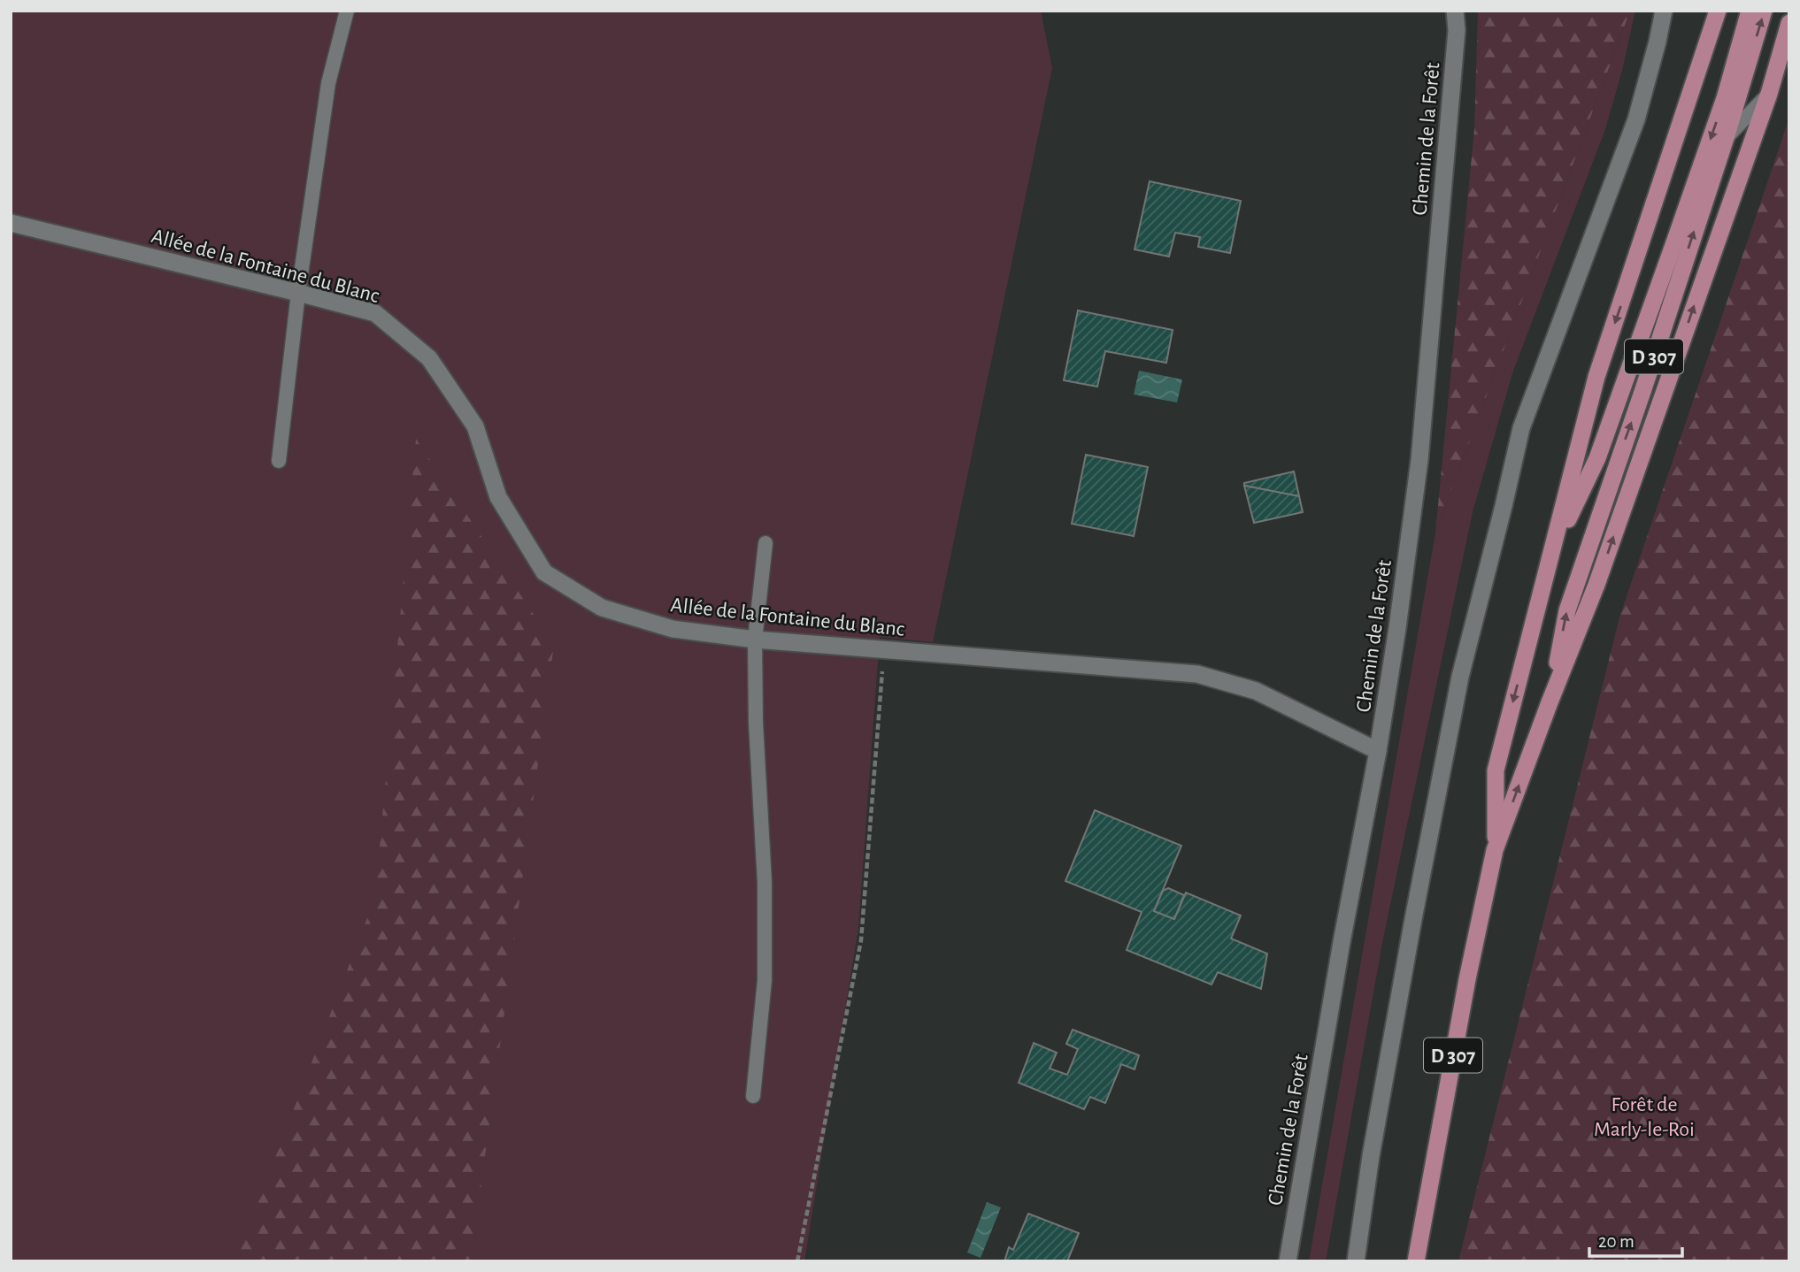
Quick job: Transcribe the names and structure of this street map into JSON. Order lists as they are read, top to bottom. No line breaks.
{"streets":{"main road":["D 307"],"street":["Chemin de la Forêt","Allée de la Fontaine du Blanc"]},"crossings":[["Chemin de la Forêt","Allée de la Fontaine du Blanc"]],"parks":["Forêt de Marly-le-Roi"],"scale_bar":"20 m"}
